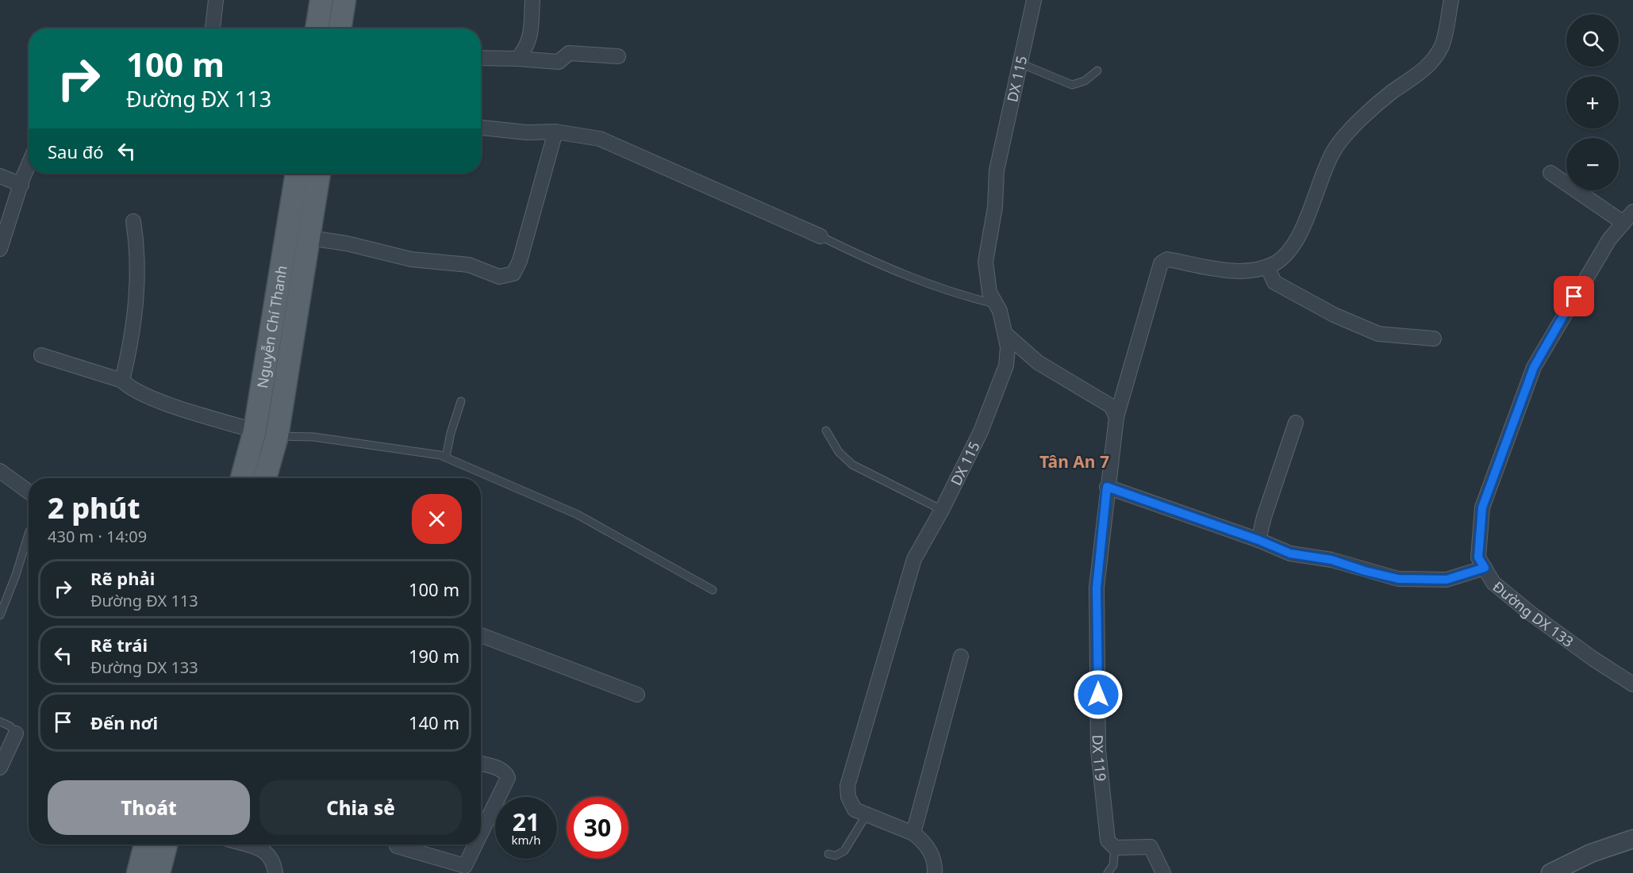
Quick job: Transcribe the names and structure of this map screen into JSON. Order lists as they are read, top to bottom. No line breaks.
{"streets":{"main road":["Nguyễn Chí Thanh"],"street":["DX 115","Đường DX 133","DX 119"]},"districts":["Tân An 7"],"page":{"map_buttons":["+","−"],"turn":["100 m","Đường ĐX 113"],"then":"Sau đó","heading":["2 phút","430 m · 14:09"],"list":[{"name":"Rẽ phải","note":"Đường ĐX 113","value":"100 m"},{"name":"Rẽ trái","note":"Đường DX 133","value":"190 m"},{"name":"Đến nơi","value":"140 m"}],"buttons":["Thoát","Chia sẻ"],"speed":"21 km/h","limit":"30"}}
